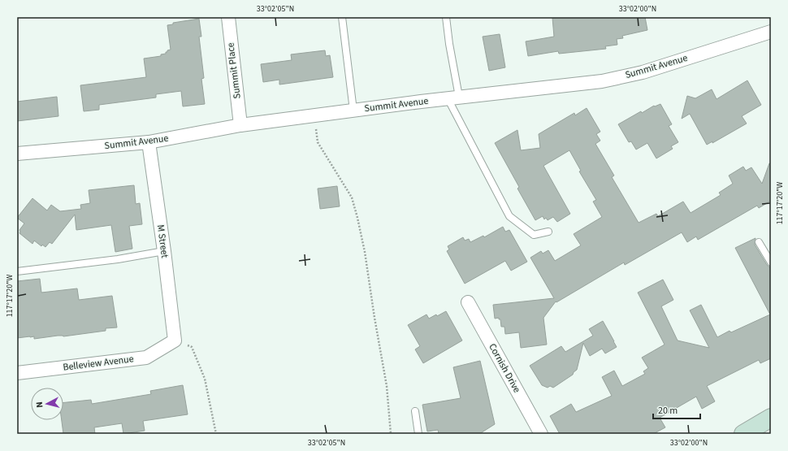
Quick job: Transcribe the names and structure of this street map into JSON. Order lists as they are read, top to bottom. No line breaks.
{"streets":{"street":["Summit Avenue","Summit Place","M Street","Belleview Avenue","Cornish Drive"]},"crossings":[["Summit Avenue","Summit Place"],["Summit Avenue","M Street"],["M Street","Belleview Avenue"]],"scale_bar":"20 m","north":"left","coordinates":["33°02'05\"N","33°02'00\"N","117°17'20\"W"]}
